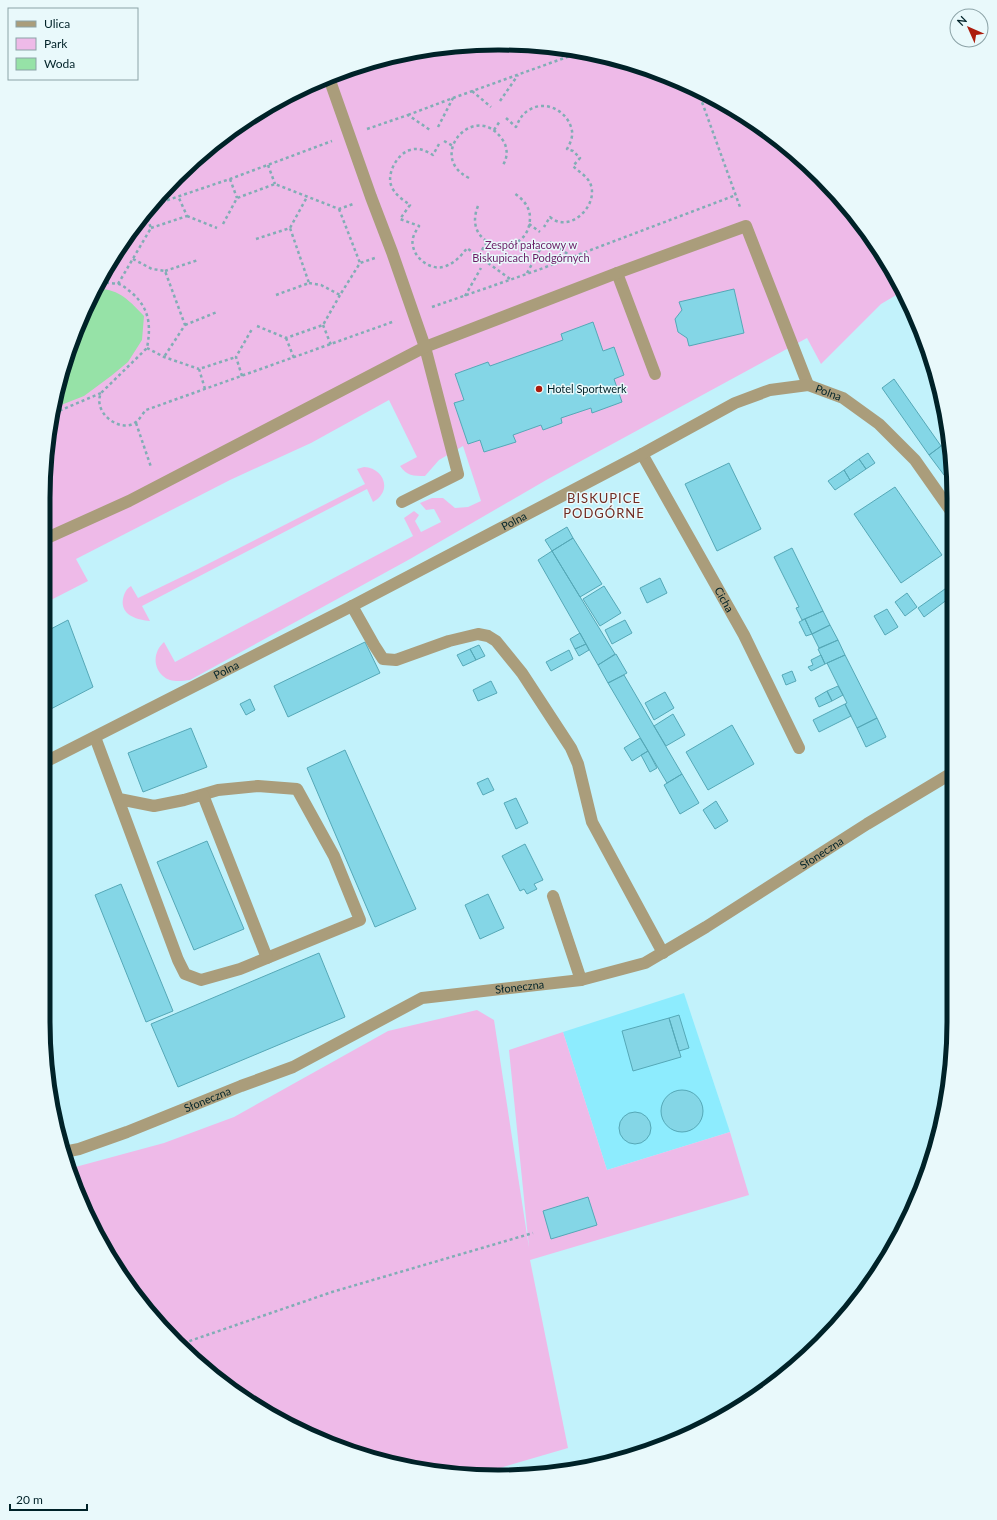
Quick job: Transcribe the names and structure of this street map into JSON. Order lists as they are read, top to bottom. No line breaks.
{"streets":{"street":["Polna","Cicha","Słoneczna"]},"crossings":[["Polna","Cicha"]],"districts":["BISKUPICE PODGÓRNE"],"parks":["Zespół pałacowy w Biskupicach Podgórnych"],"places":["Hotel Sportwerk"],"legend":["Ulica","Park","Woda"],"scale_bar":"20 m","north":"top left"}
